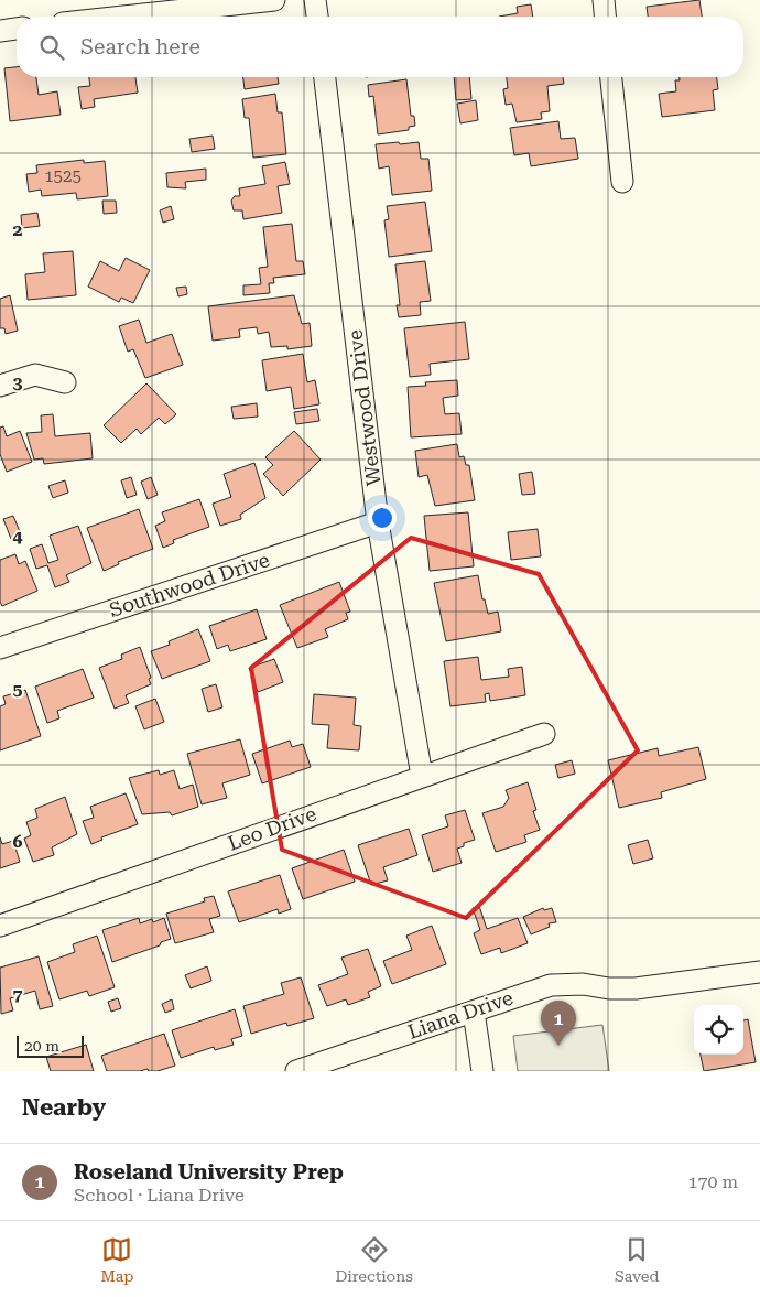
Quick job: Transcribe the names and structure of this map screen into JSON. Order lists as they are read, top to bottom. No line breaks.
{"streets":{"street":["Westwood Drive","Southwood Drive","Leo Drive","Liana Drive"]},"crossings":[["Westwood Drive","Southwood Drive"],["Westwood Drive","Leo Drive"]],"house_numbers":["1525"],"scale_bar":"20 m","page":{"search":"Search here","pins":"1","scale":"20 m","heading":"Nearby","list":[{"mark":"1","name":"Roseland University Prep","note":"School · Liana Drive","value":"170 m"}],"nav":["Map","Directions","Saved"]},"grid":{"rows":["2","3","4","5","6","7"]}}
